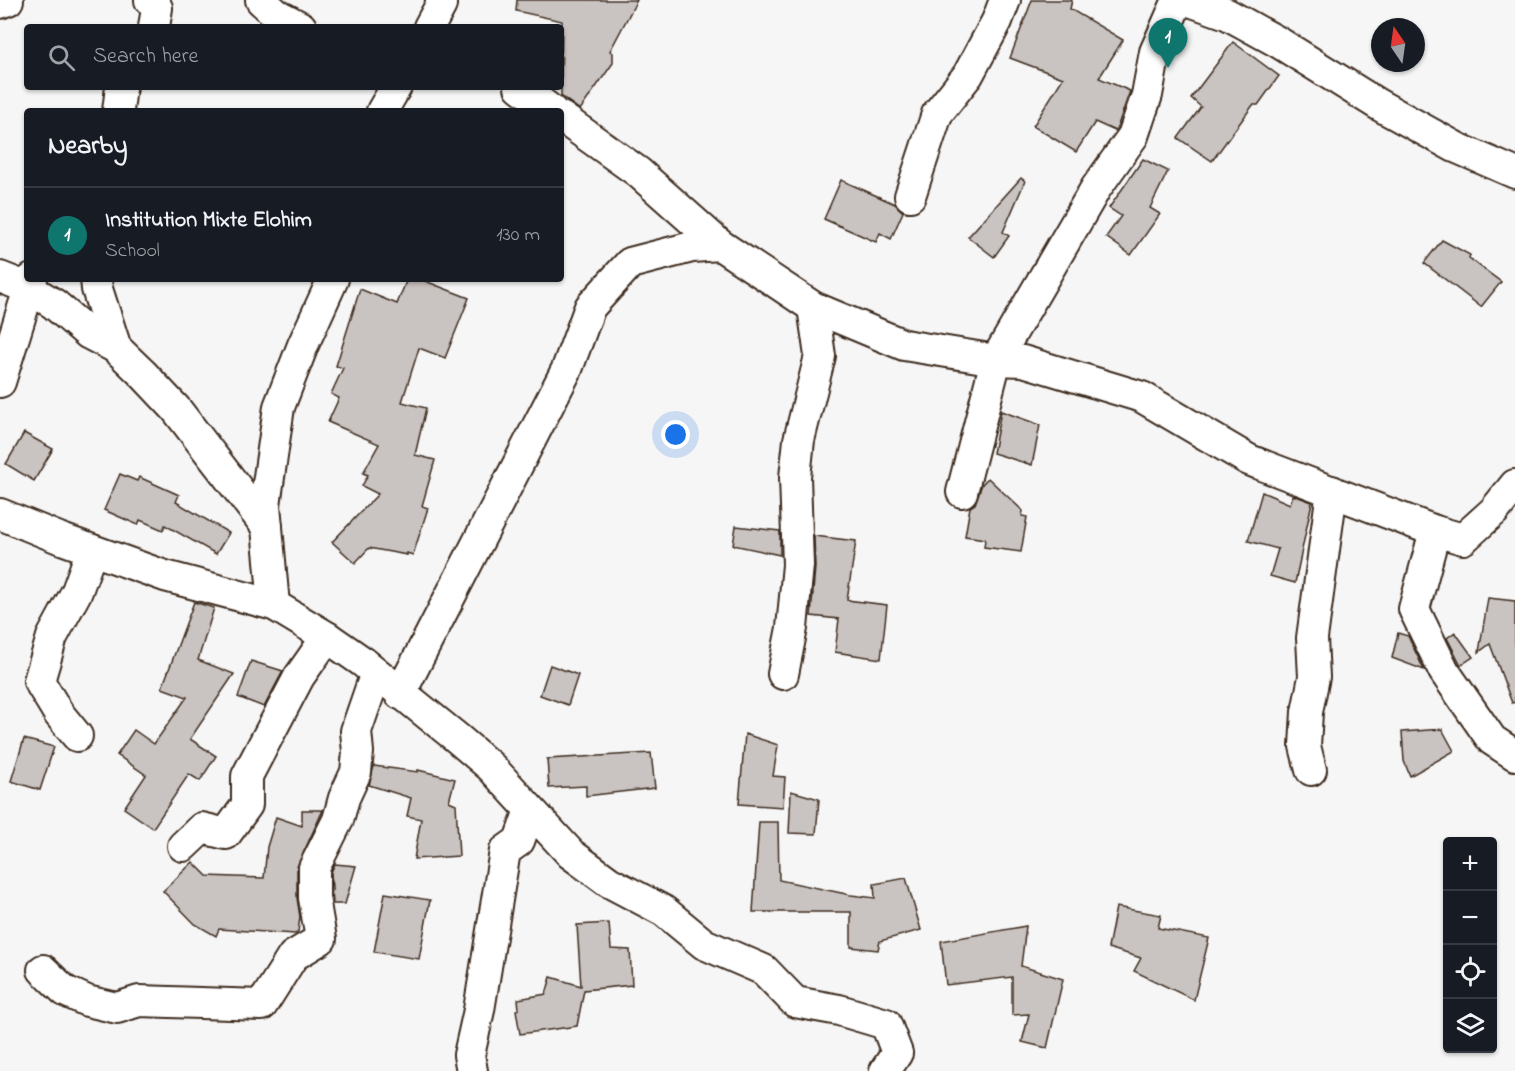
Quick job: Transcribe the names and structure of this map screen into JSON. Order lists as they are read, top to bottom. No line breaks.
{"north":"top","page":{"pins":"1","search":"Search here","heading":"Nearby","list":[{"mark":"1","name":"Institution Mixte Elohim","note":"School","value":"130 m"}],"map_buttons":["+","−"]}}
